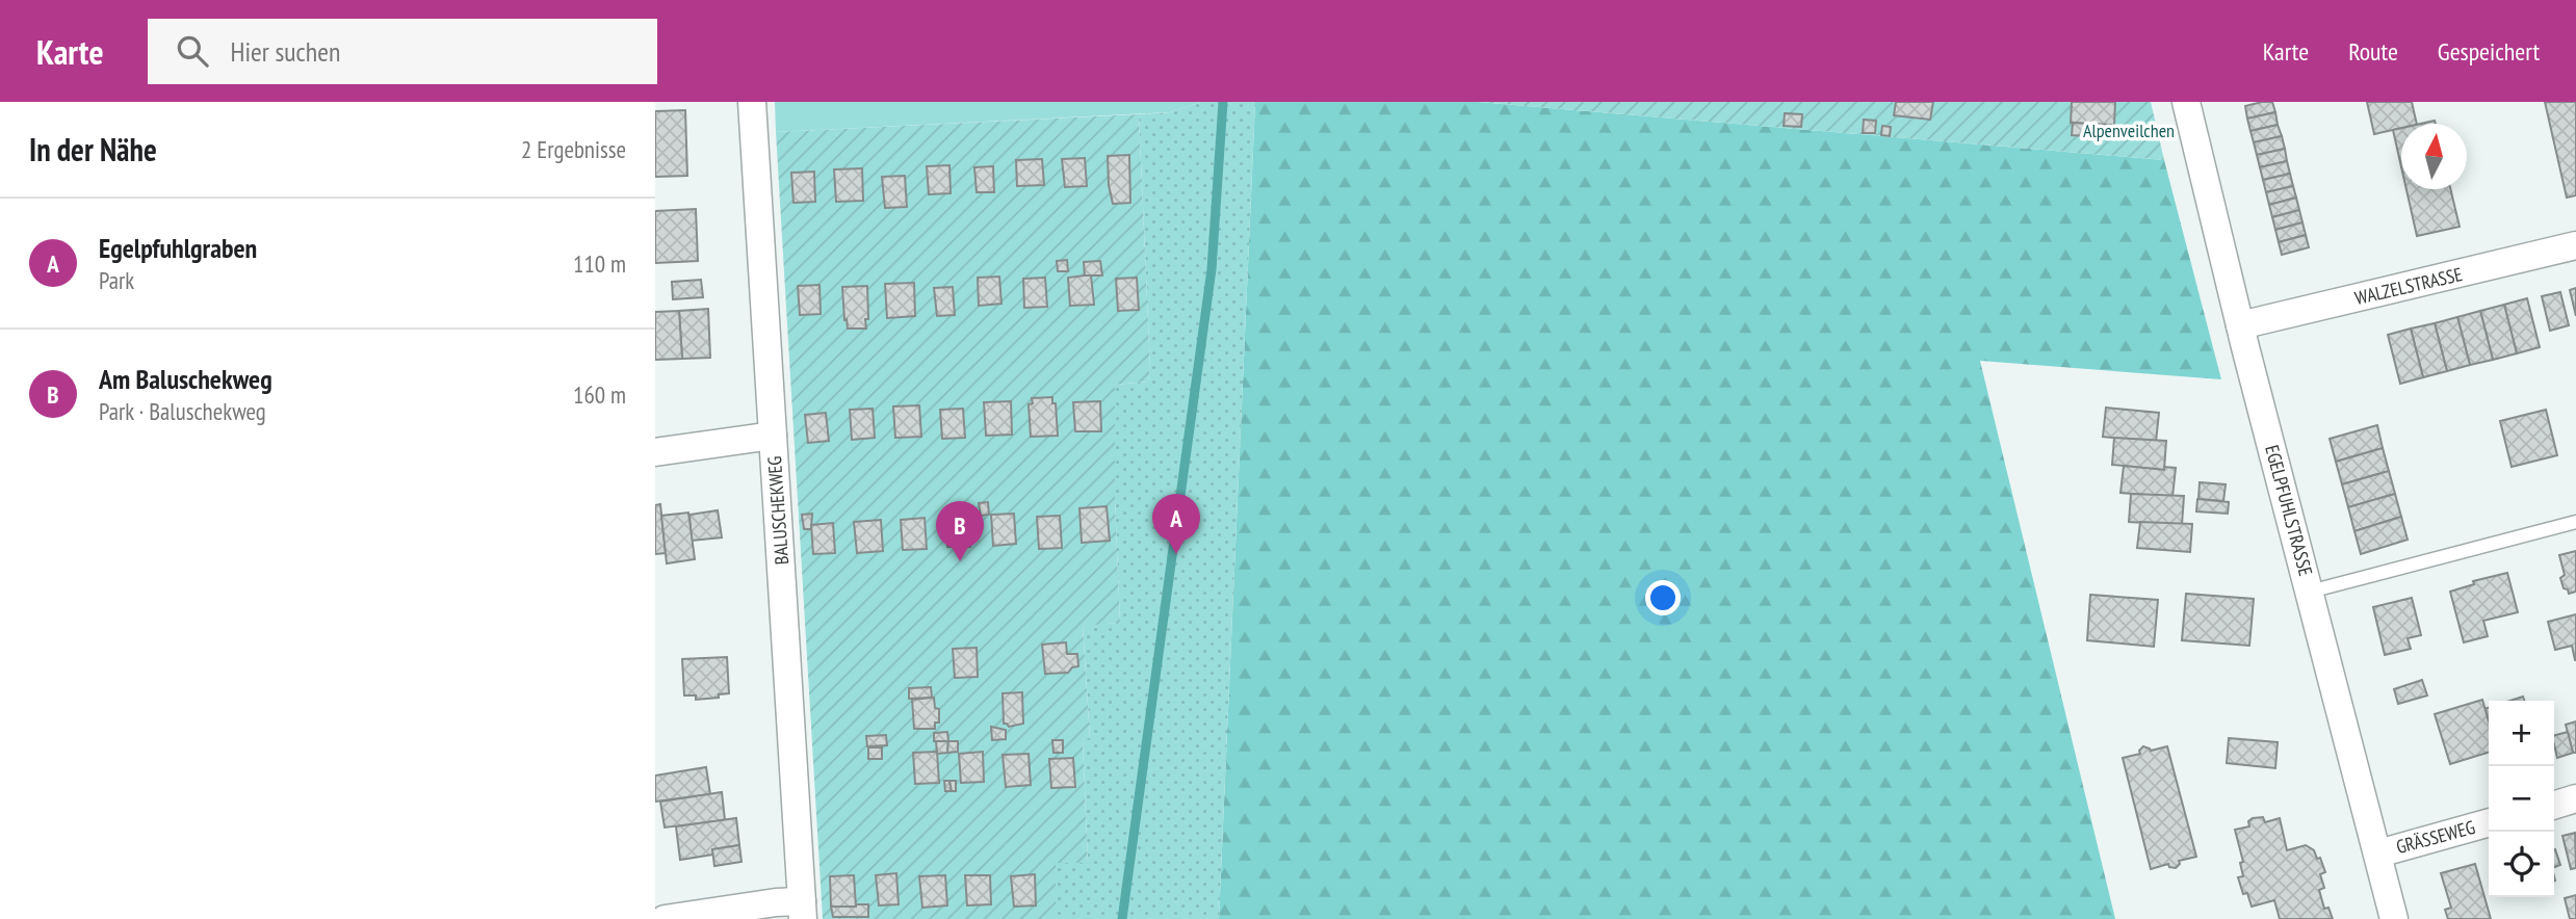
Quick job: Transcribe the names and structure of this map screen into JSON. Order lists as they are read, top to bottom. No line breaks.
{"streets":{"street":["WALZELSTRASSE","BALUSCHEKWEG","EGELPFUHLSTRASSE","GRÄSSEWEG"]},"crossings":[["WALZELSTRASSE","EGELPFUHLSTRASSE"],["EGELPFUHLSTRASSE","GRÄSSEWEG"]],"parks":["Alpenveilchen"],"north":"top","page":{"header":"Karte","search":"Hier suchen","nav":["Karte","Route","Gespeichert"],"heading":["In der Nähe","2 Ergebnisse"],"list":[{"mark":"A","name":"Egelpfuhlgraben","note":"Park","value":"110 m"},{"mark":"B","name":"Am Baluschekweg","note":"Park · Baluschekweg","value":"160 m"}],"pins":["A","B"],"map_buttons":["+","−"]}}
